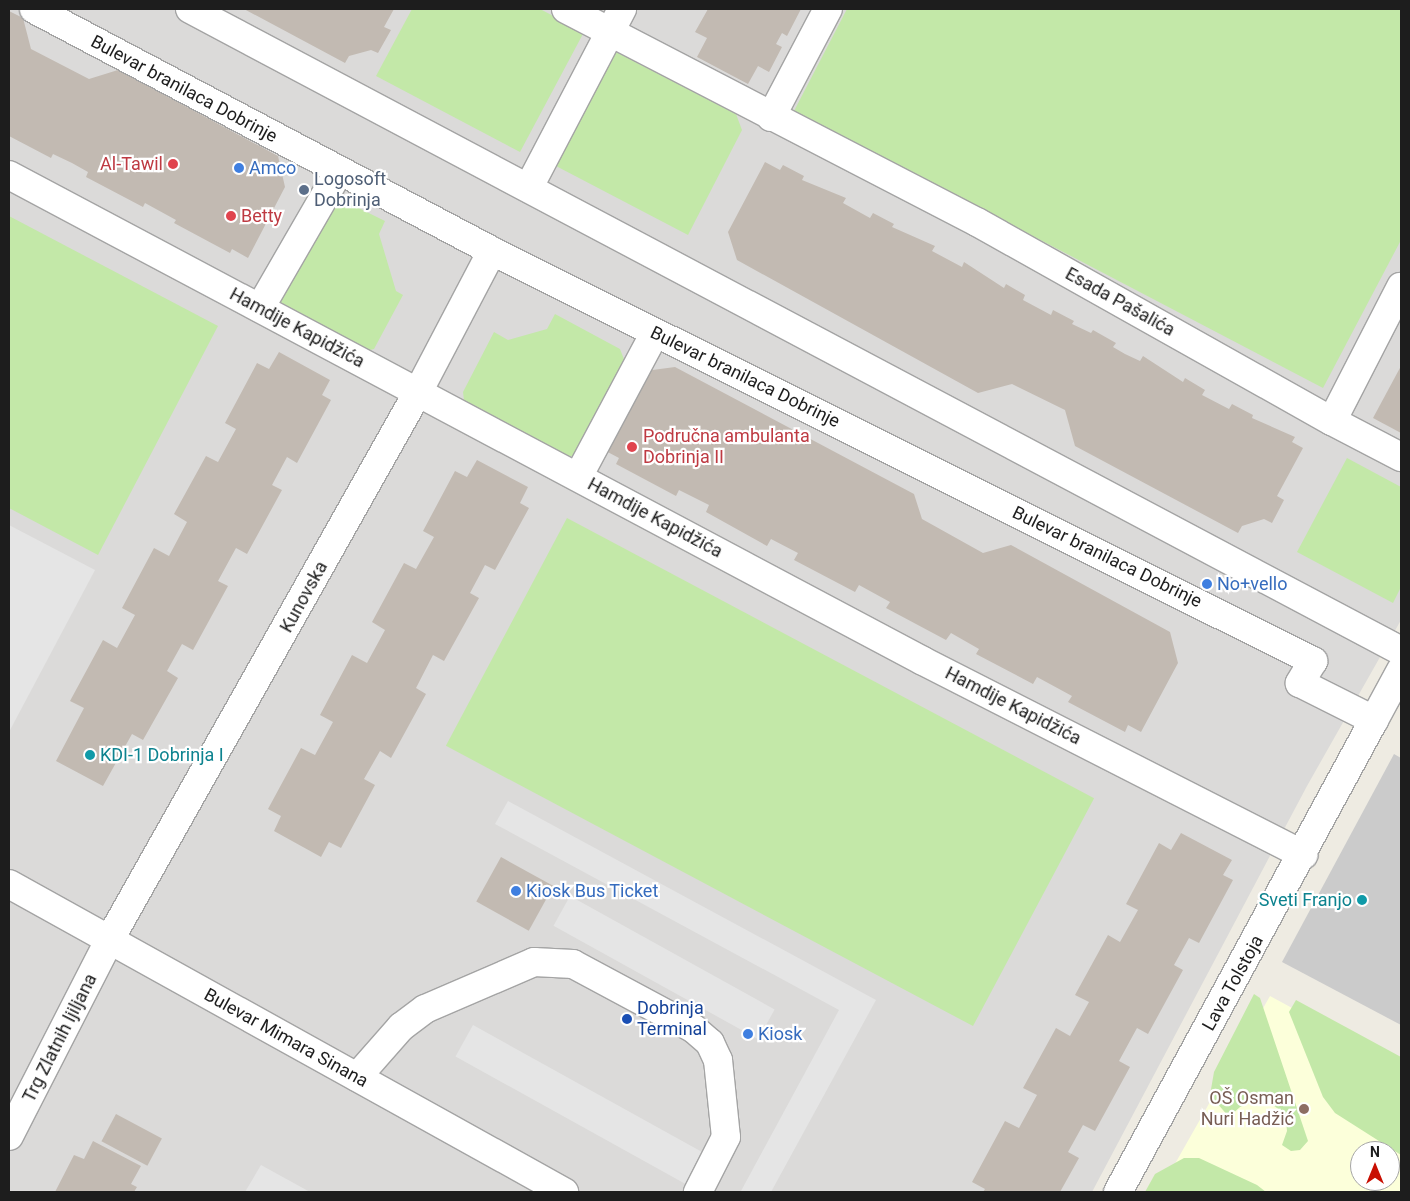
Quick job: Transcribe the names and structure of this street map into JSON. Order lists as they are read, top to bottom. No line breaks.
{"streets":{"street":["Bulevar branilaca Dobrinje","Esada Pašalića","Hamdije Kapidžića","Kunovska","Lava Tolstoja","Trg Zlatnih ljiljana","Bulevar Mimara Sinana"]},"crossings":[["Bulevar branilaca Dobrinje","Kunovska"],["Bulevar branilaca Dobrinje","Lava Tolstoja"],["Hamdije Kapidžića","Kunovska"],["Hamdije Kapidžića","Lava Tolstoja"],["Kunovska","Trg Zlatnih ljiljana"],["Kunovska","Bulevar Mimara Sinana"],["Trg Zlatnih ljiljana","Bulevar Mimara Sinana"]],"places":["Al-Tawil","Amco","Logosoft Dobrinja","Betty","Područna ambulanta Dobrinja II","No+vello","KDI-1 Dobrinja I","Kiosk Bus Ticket","Sveti Franjo","Dobrinja Terminal","Kiosk","OŠ Osman Nuri Hadžić"],"north":"top"}
